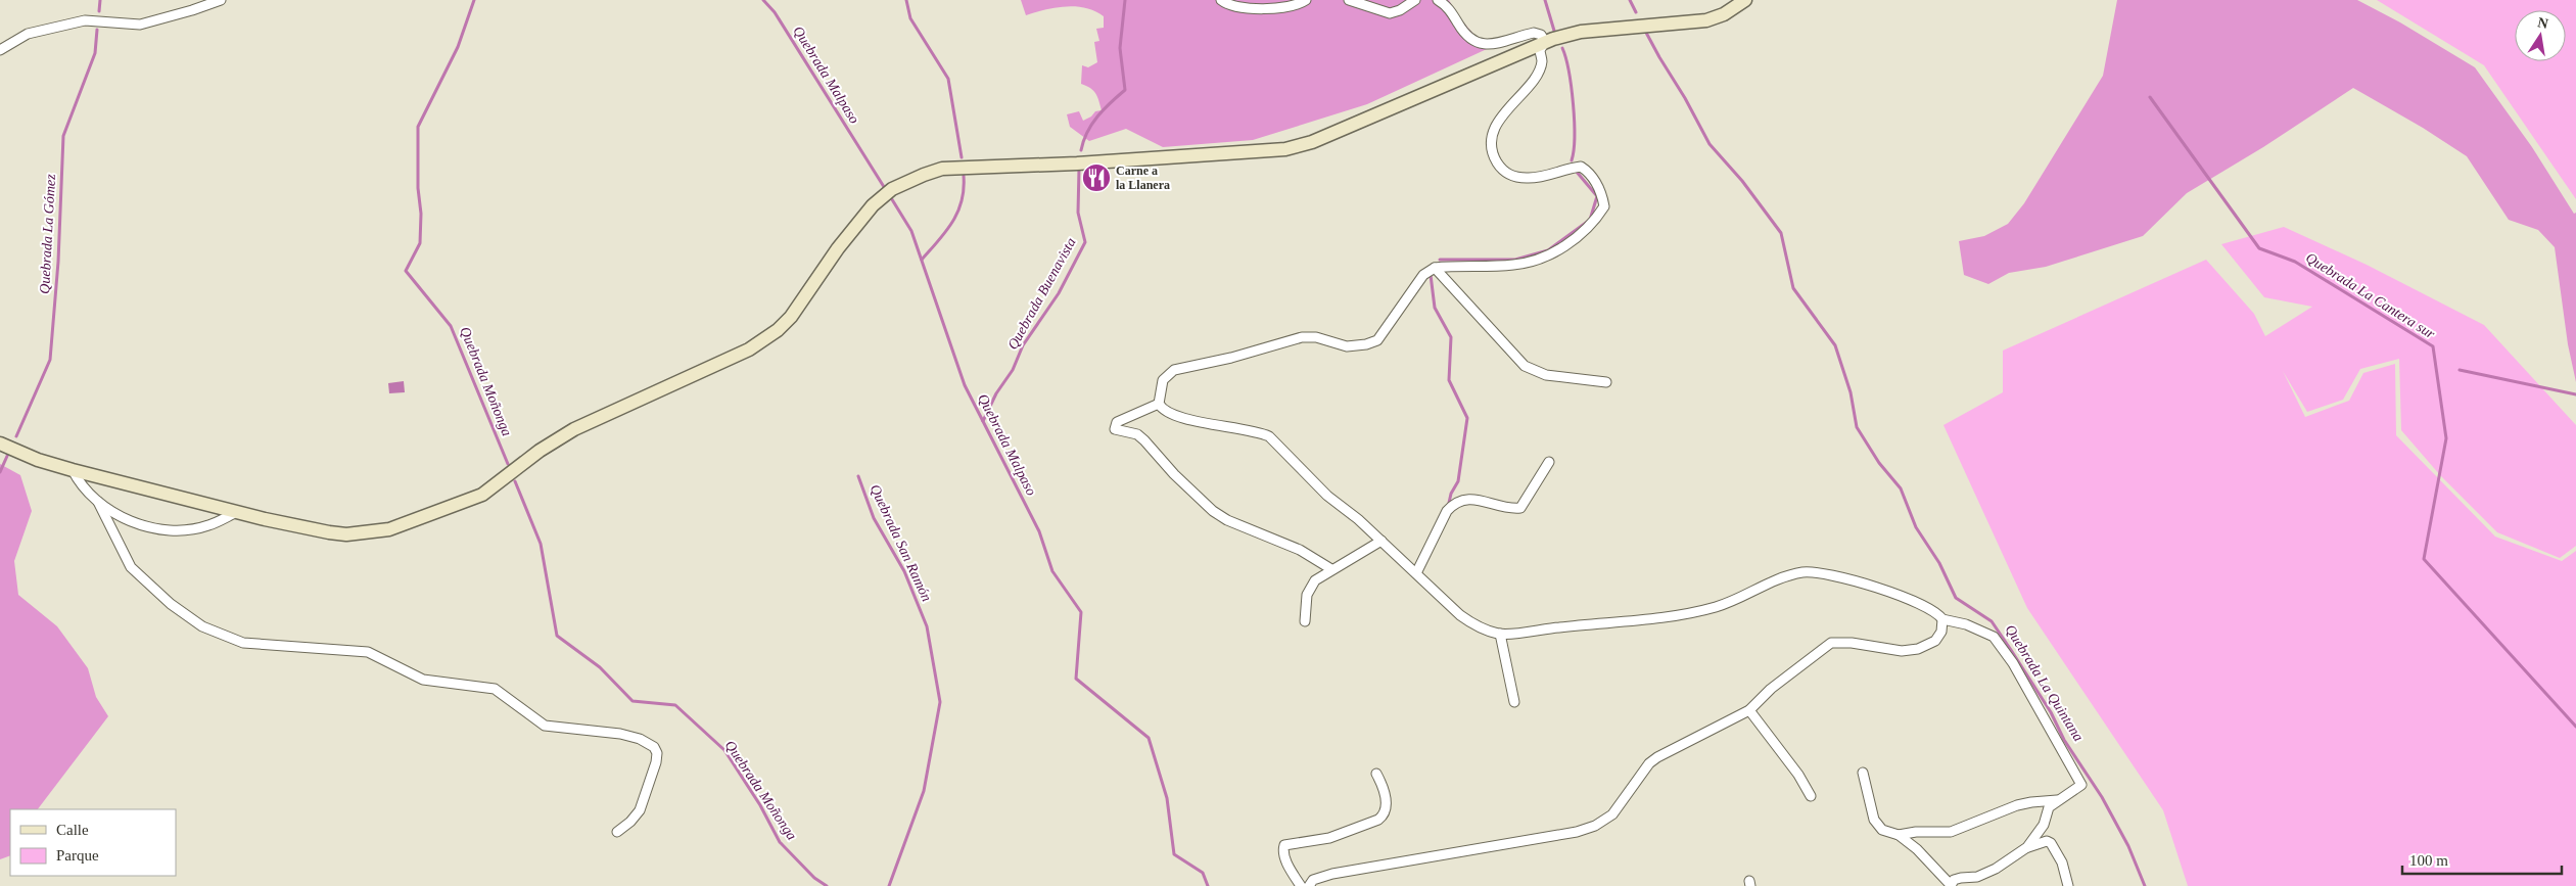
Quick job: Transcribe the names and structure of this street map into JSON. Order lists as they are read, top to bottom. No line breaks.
{"water":["Quebrada Malpaso","Quebrada La Gómez","Quebrada Buenavista","Quebrada La Cantera sur","Quebrada Moñonga","Quebrada San Ramón","Quebrada La Quintana"],"places":{"restaurant":["Carne a la Llanera"]},"legend":["Calle","Parque"],"scale_bar":"100 m","north":"top"}
